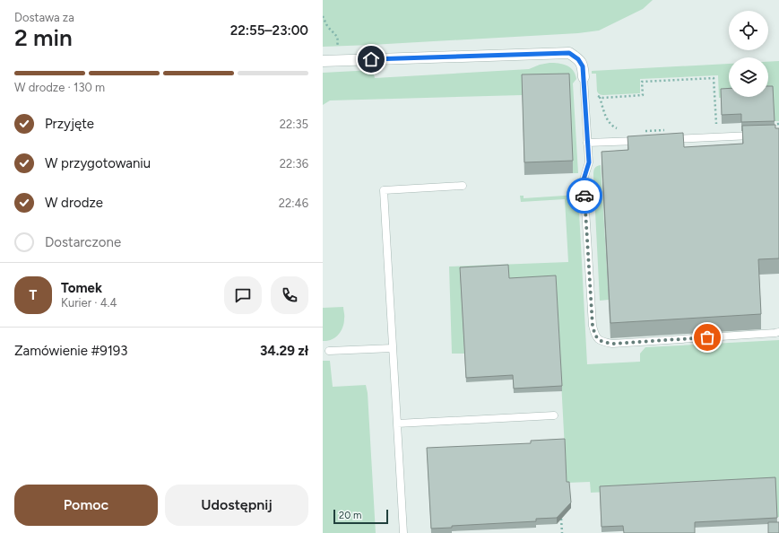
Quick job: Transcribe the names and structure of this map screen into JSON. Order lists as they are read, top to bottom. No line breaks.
{"scale_bar":"20 m","page":{"heading":["2 min","Dostawa za","22:55–23:00"],"panel":["Tomek","Kurier · 4.4","Zamówienie #9193","34.29 zł"],"bar":"W drodze · 130 m","list":[["Przyjęte","22:35"],["W przygotowaniu","22:36"],["W drodze","22:46"],"Dostarczone"],"round":"T","buttons":["Pomoc","Udostępnij"],"scale":"20 m"}}
